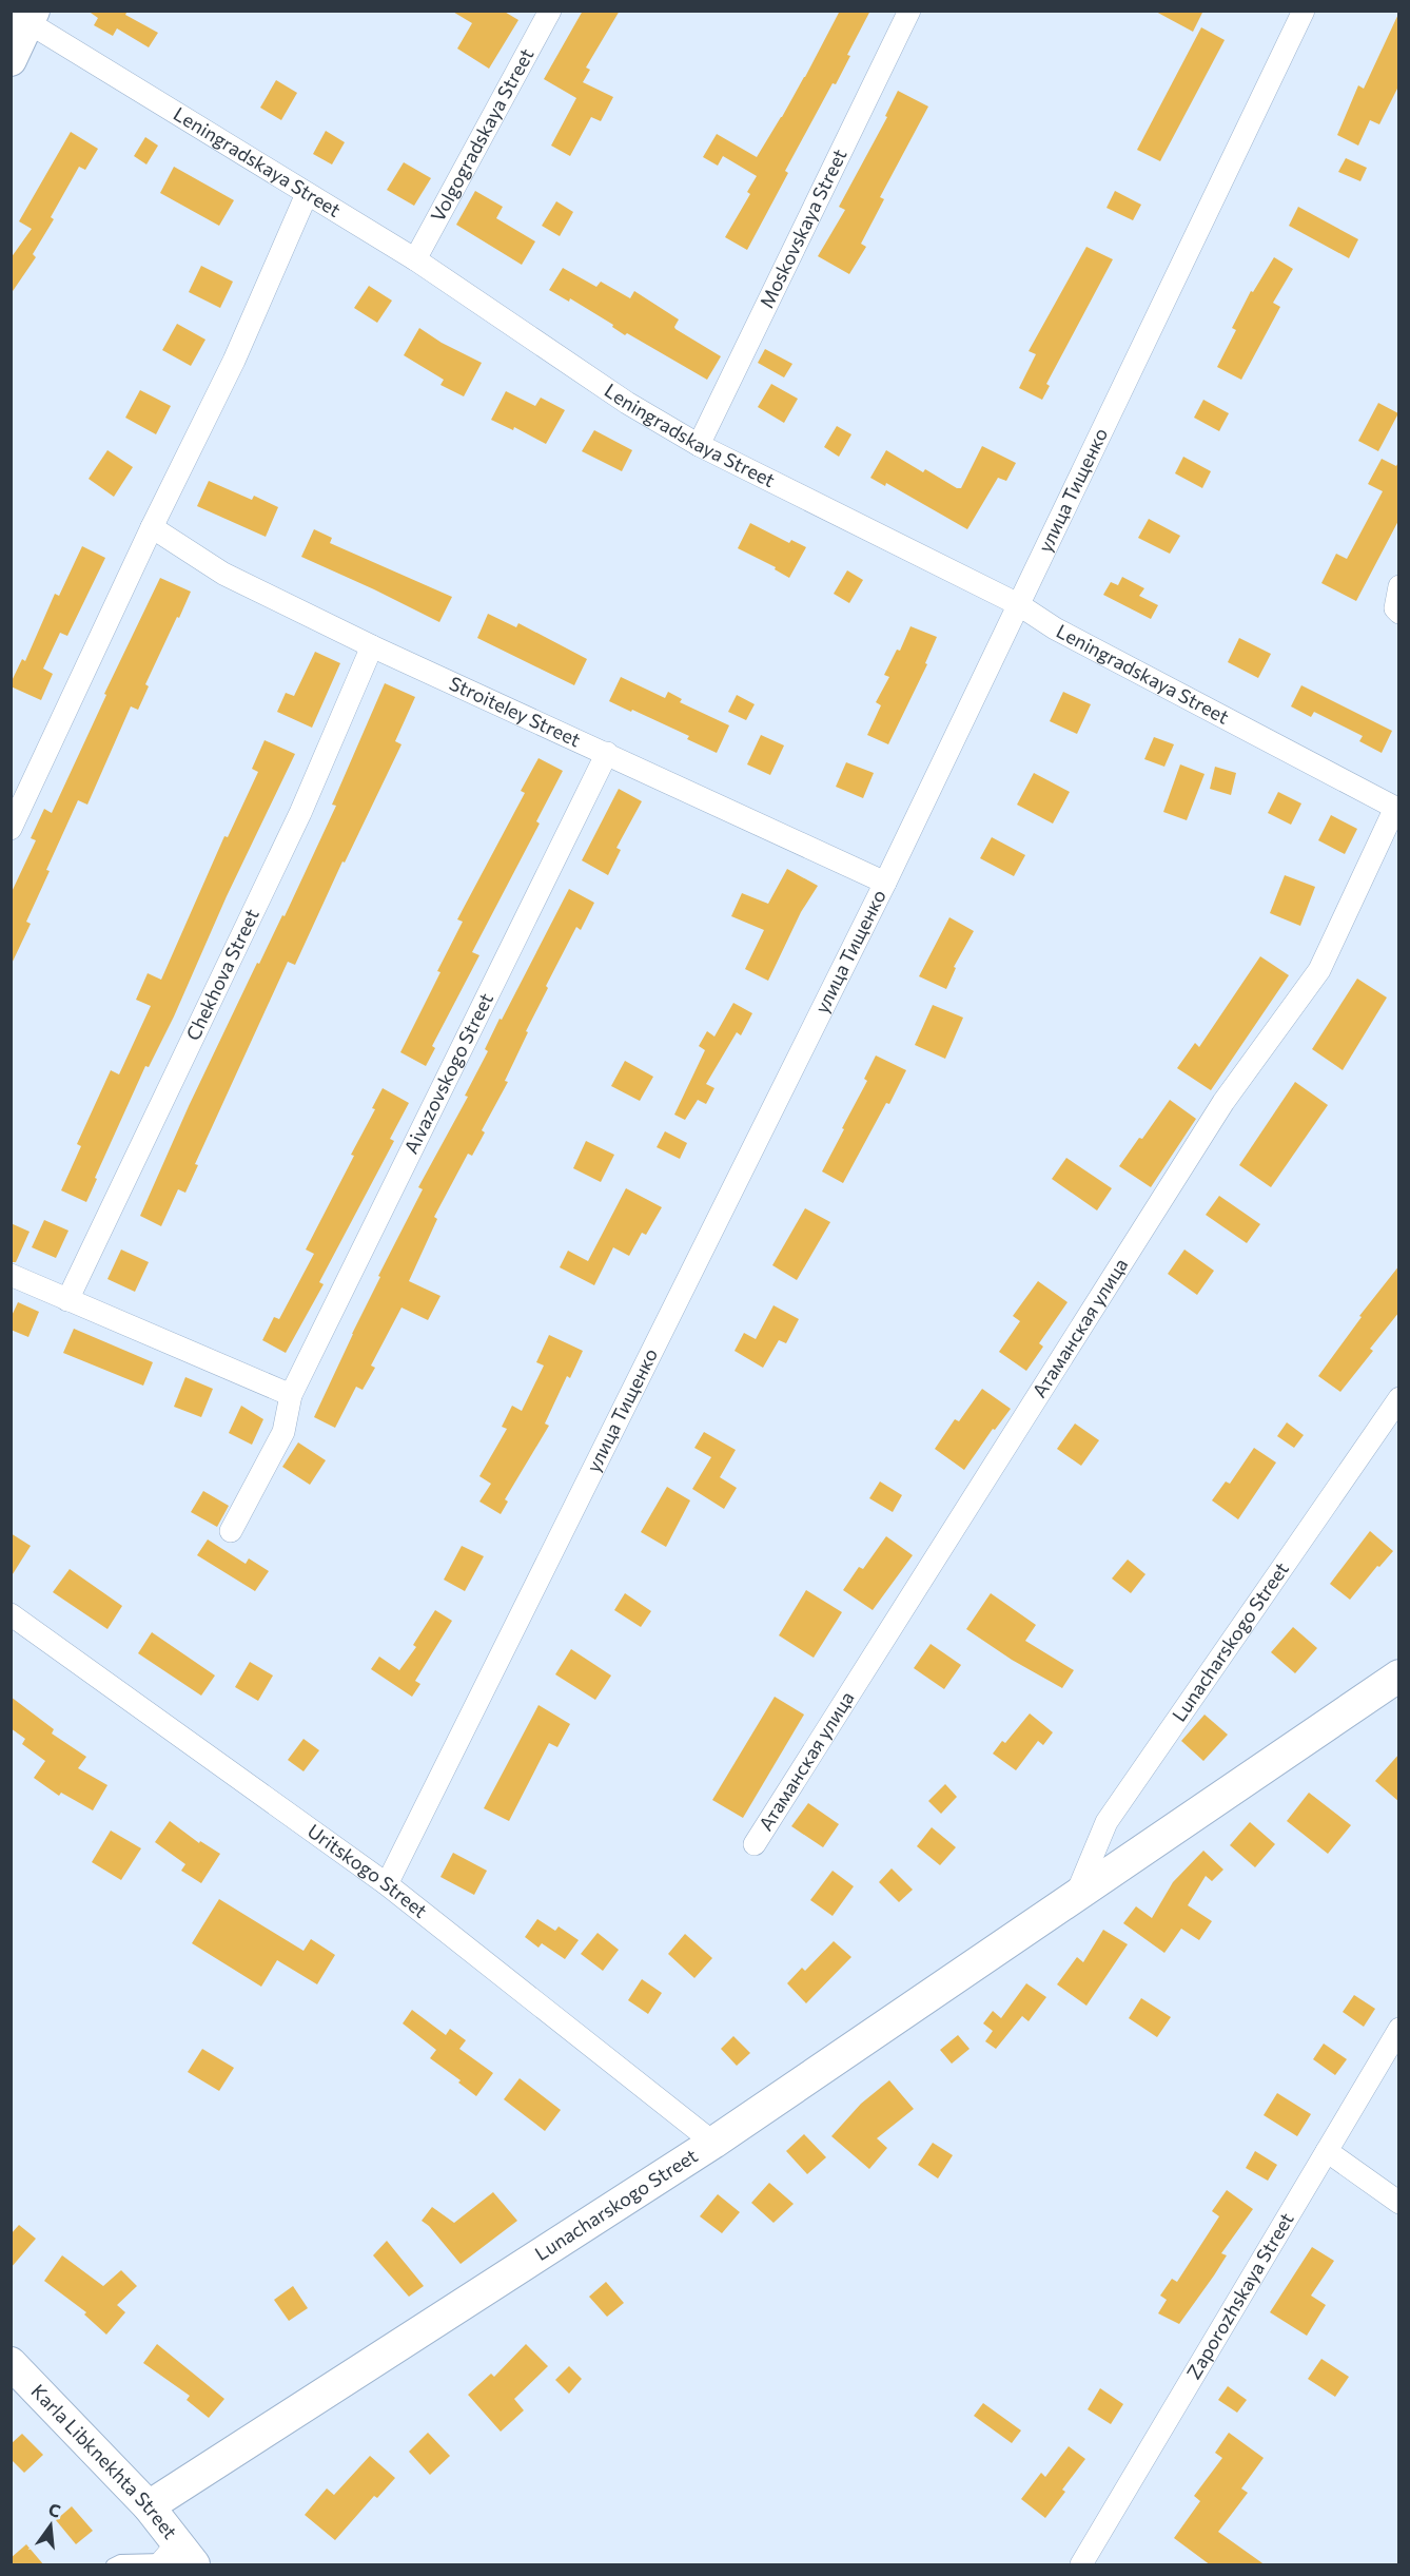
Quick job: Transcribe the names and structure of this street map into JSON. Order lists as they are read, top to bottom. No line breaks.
{"streets":{"main road":["Lunacharskogo Street","Karla Libknekhta Street"],"street":["Volgogradskaya Street","Leningradskaya Street","Moskovskaya Street","улица Тищенко","Stroiteley Street","Chekhova Street","Aivazovskogo Street","Атаманская улица","Uritskogo Street","Zaporozhskaya Street"]},"crossings":[["Volgogradskaya Street","Leningradskaya Street"],["Leningradskaya Street","Moskovskaya Street"],["Leningradskaya Street","улица Тищенко"],["Leningradskaya Street","Атаманская улица"],["улица Тищенко","Stroiteley Street"],["улица Тищенко","Uritskogo Street"],["Stroiteley Street","Chekhova Street"],["Stroiteley Street","Aivazovskogo Street"],["Lunacharskogo Street","Uritskogo Street"],["Lunacharskogo Street","Karla Libknekhta Street"]],"north":"top"}
